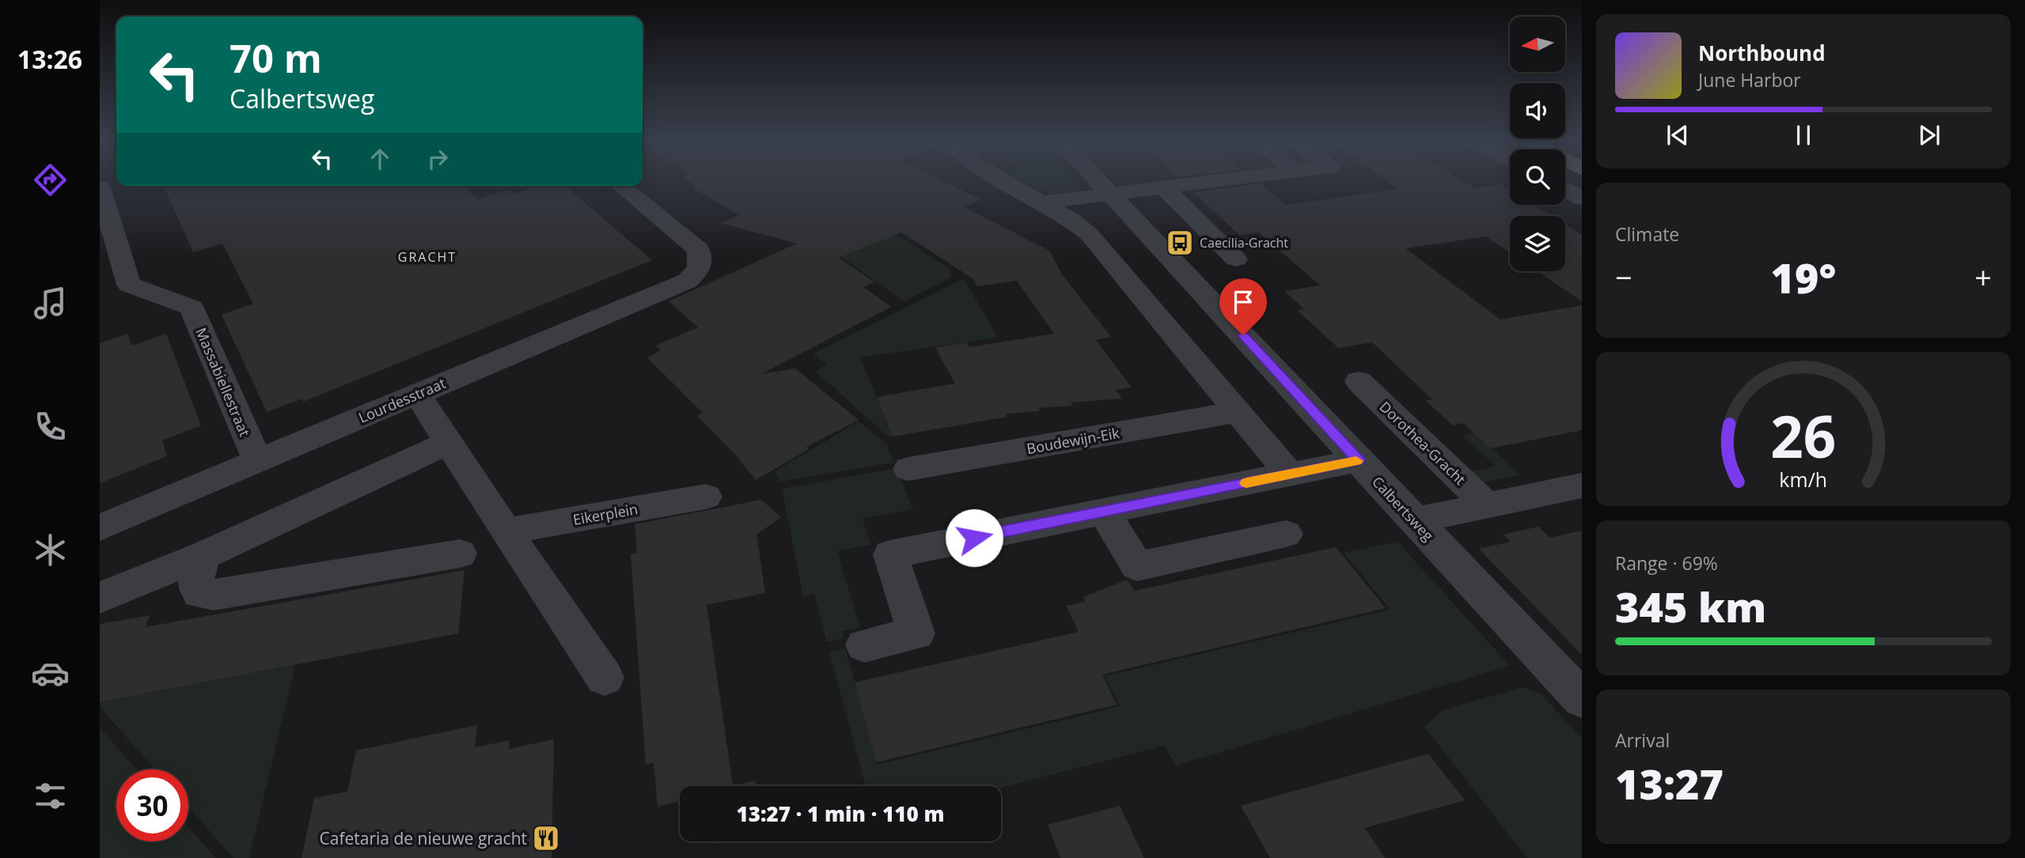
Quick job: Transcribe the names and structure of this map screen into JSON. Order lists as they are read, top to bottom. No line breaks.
{"streets":{"street":["Massabiellestraat","Lourdesstraat","Boudewijn-Eik","Dorothea-Gracht","Calbertsweg","Eikerplein"]},"crossings":[["Massabiellestraat","Lourdesstraat"]],"districts":["GRACHT"],"places":{"bus stop":["Caecilia-Gracht"],"restaurant":["Cafetaria de nieuwe gracht"]},"north":"left","page":{"tabs":"13:26","turn":["70 m","Calbertsweg"],"song":["Northbound","June Harbor"],"tile":["Climate",["Range · 69%","345 km"],["Arrival","13:27"]],"heat":["−","19°","+"],"limit":"30","trip":"13:27 · 1 min · 110 m","gauge":["26","km/h"]}}
